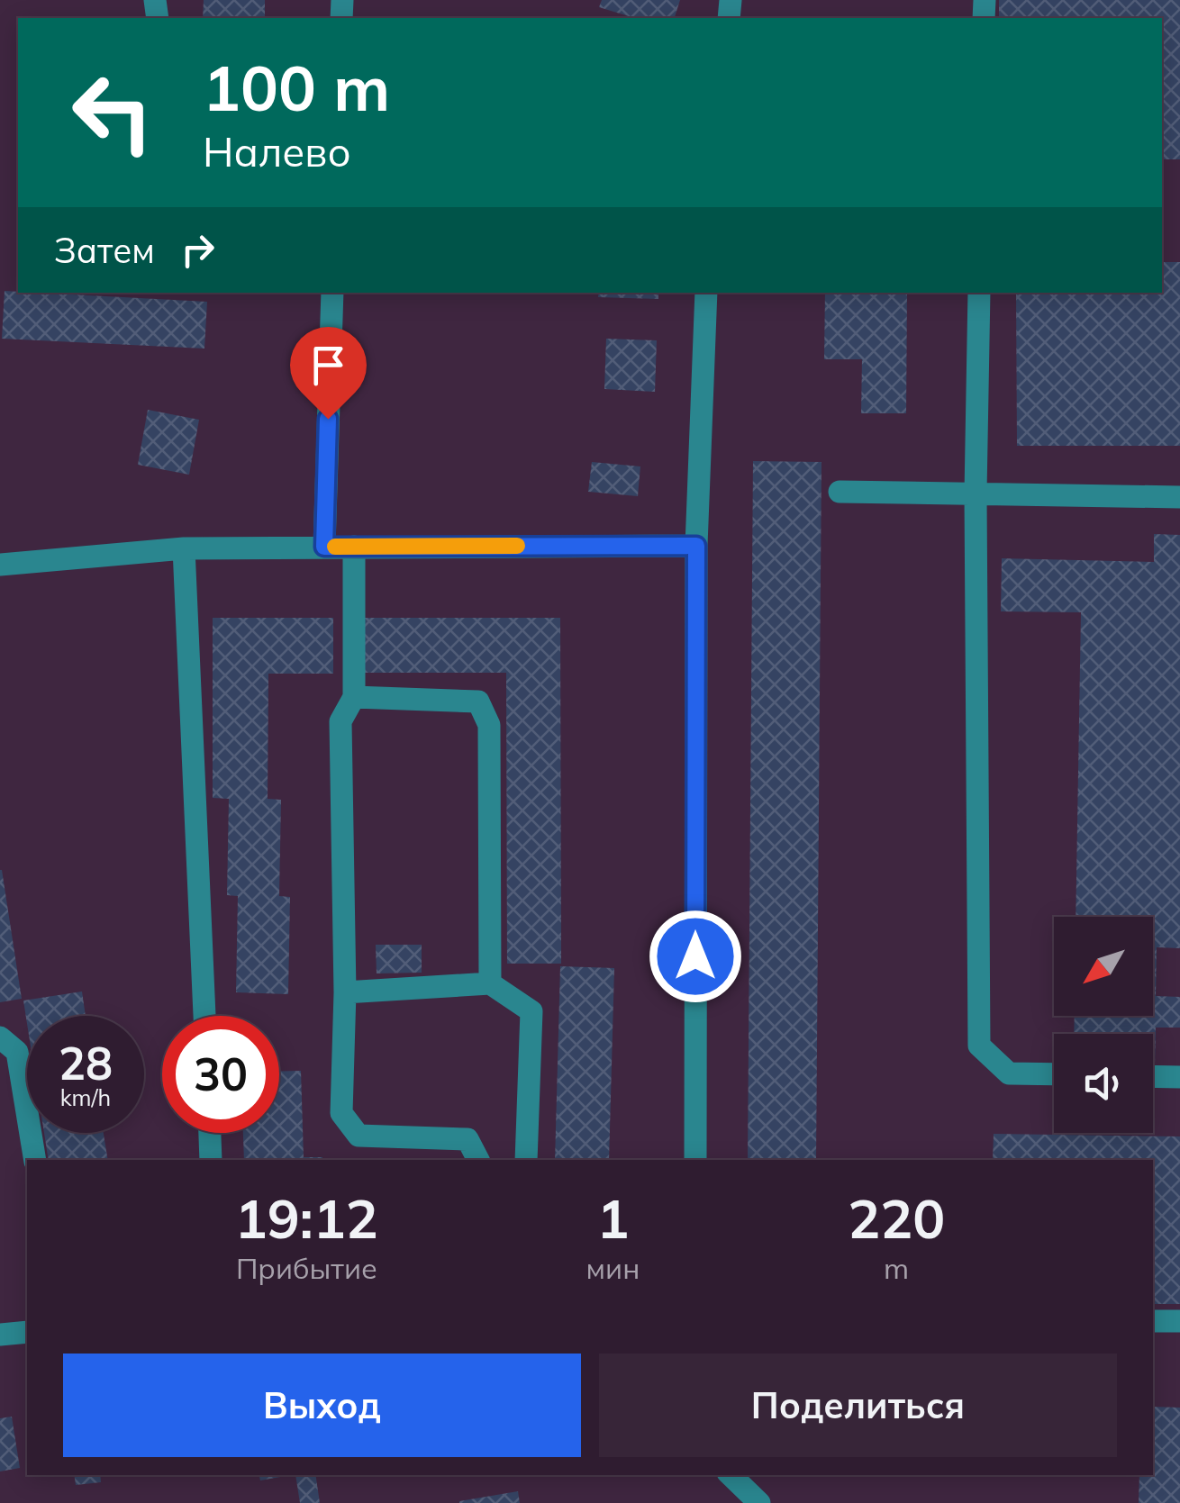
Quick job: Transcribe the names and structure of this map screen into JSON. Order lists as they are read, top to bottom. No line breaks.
{"north":"bottom left","page":{"turn":["100 m","Налево"],"then":"Затем","speed":"28 km/h","limit":"30","eta":["19:12","Прибытие","1","мин","220","m"],"buttons":["Выход","Поделиться"]}}
